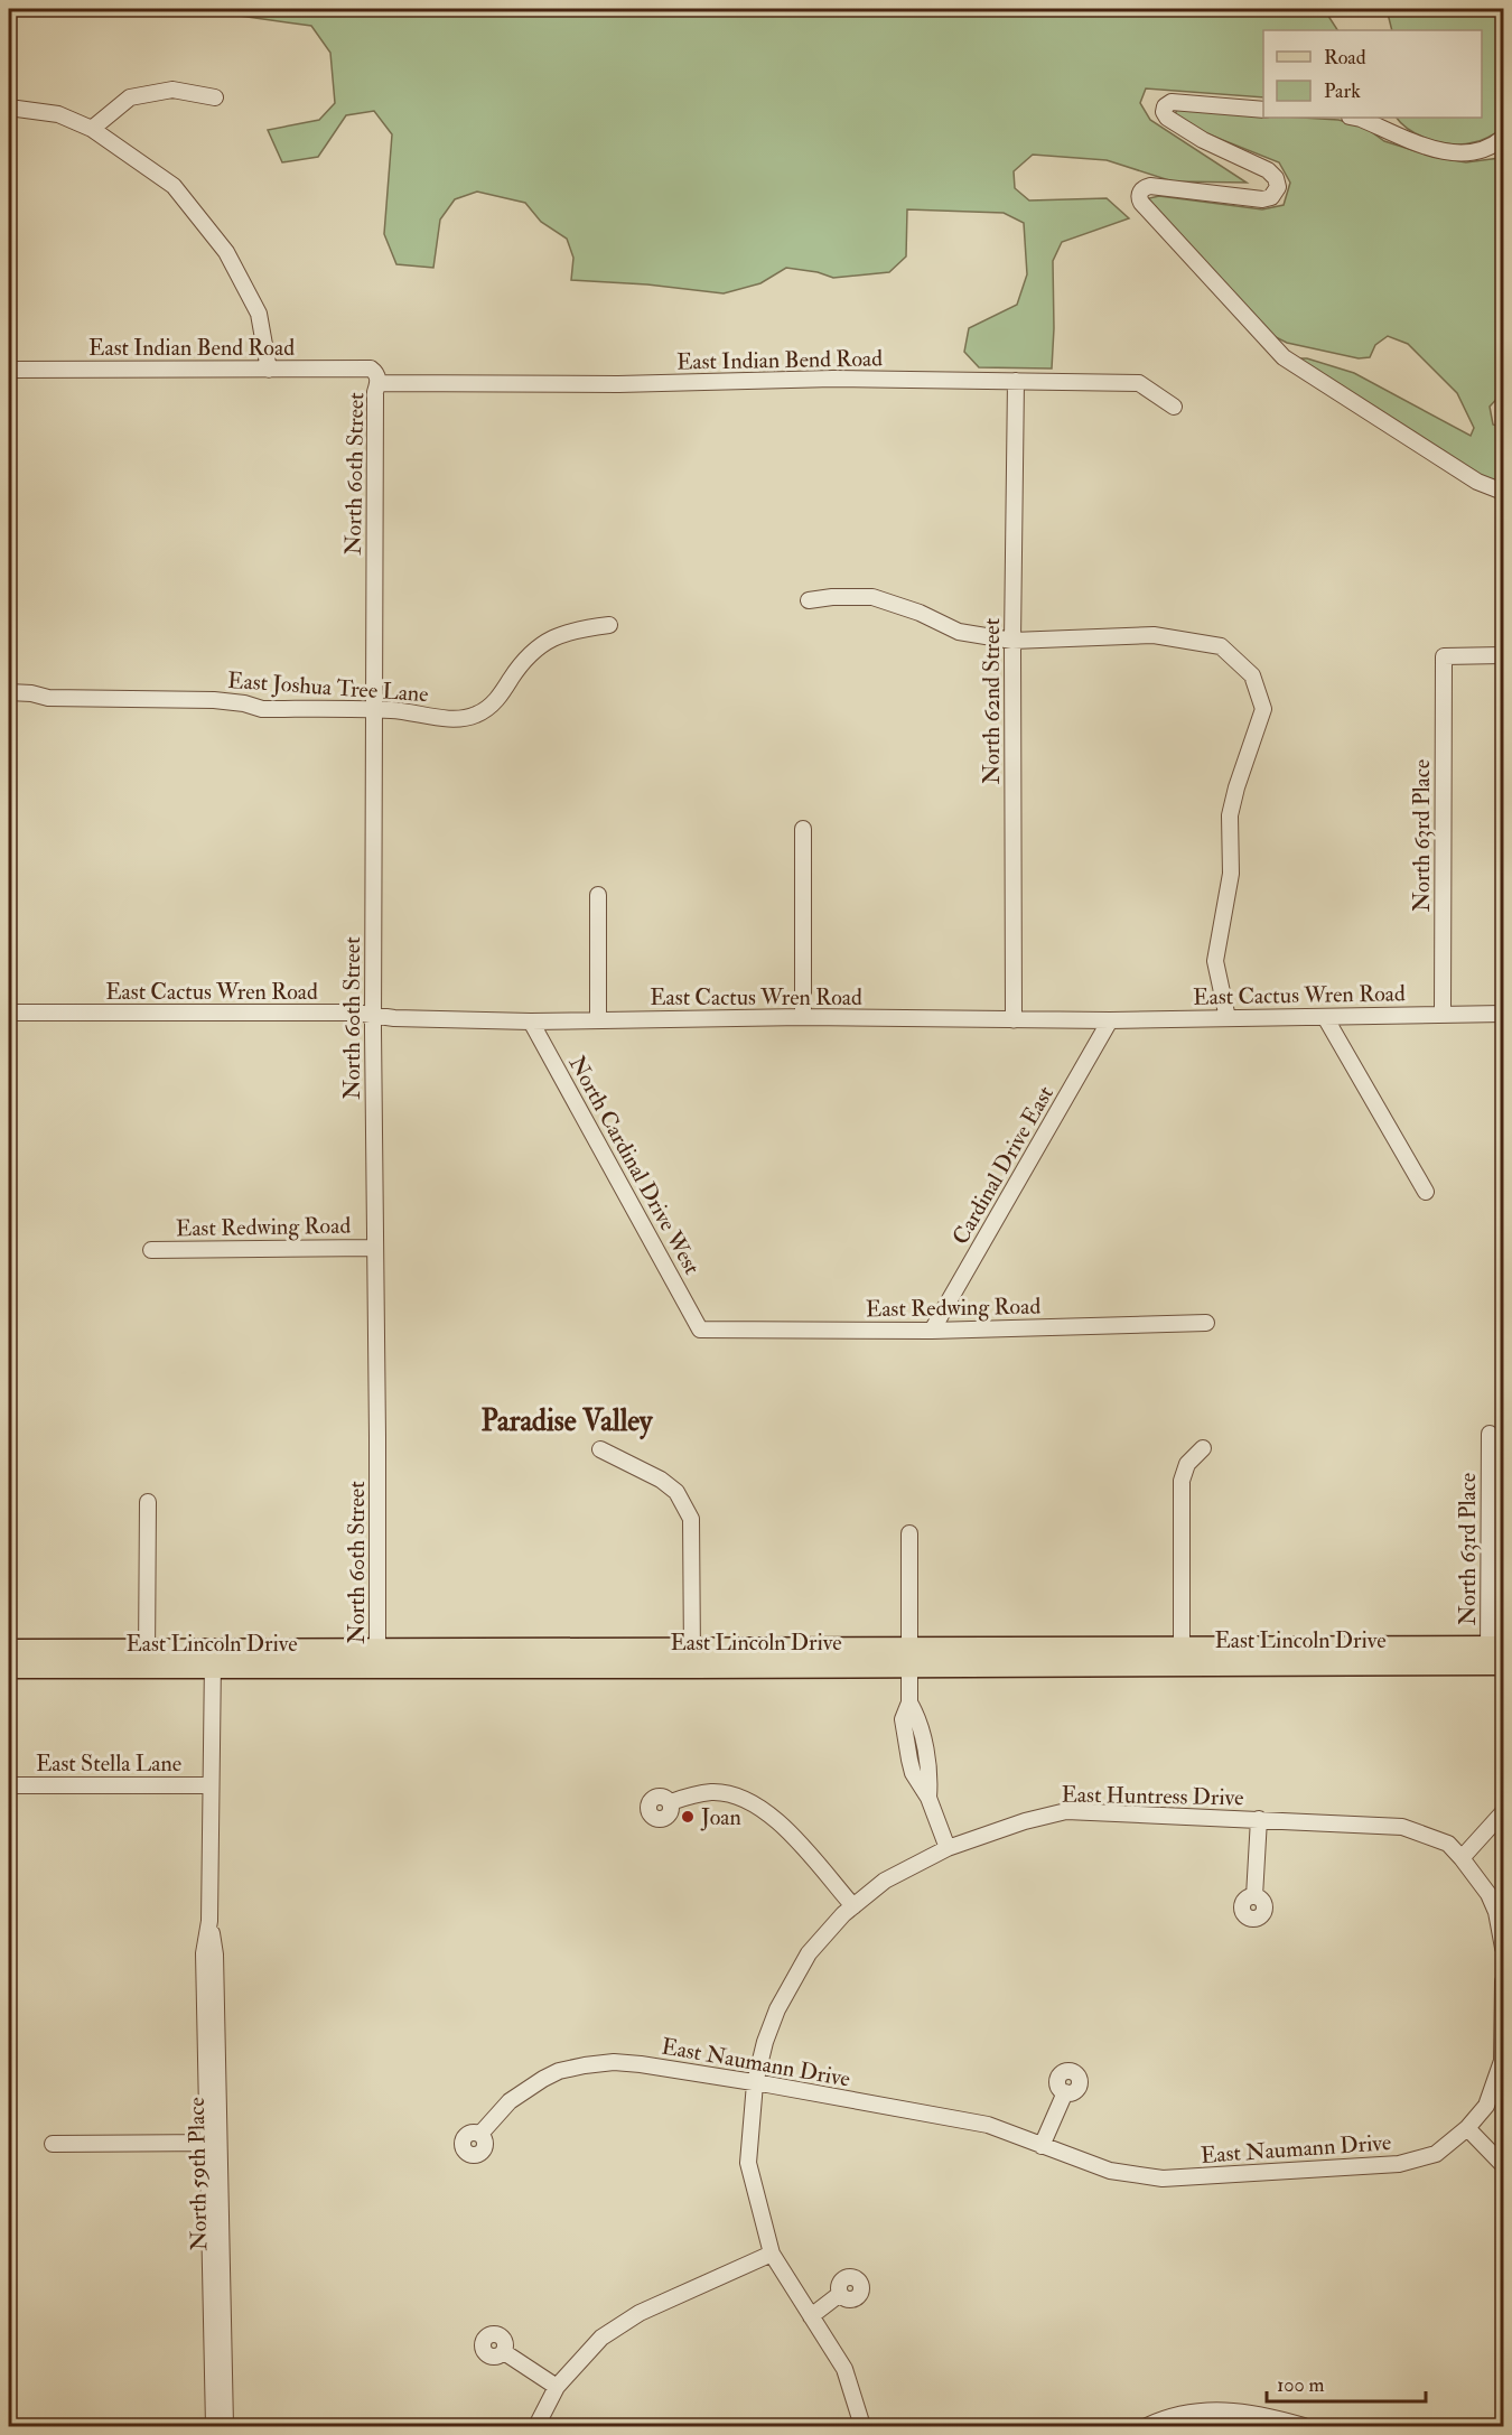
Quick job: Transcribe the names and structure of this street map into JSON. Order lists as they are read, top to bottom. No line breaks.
{"streets":{"main road":["East Lincoln Drive"],"street":["East Indian Bend Road","North 60th Street","East Joshua Tree Lane","North 62nd Street","North 63rd Place","East Cactus Wren Road","North Cardinal Drive West","Cardinal Drive East","East Redwing Road","East Stella Lane","East Huntress Drive","East Naumann Drive","North 59th Place"]},"crossings":[["East Indian Bend Road","North 60th Street"],["East Indian Bend Road","North 62nd Street"],["North 60th Street","East Joshua Tree Lane"],["North 60th Street","East Cactus Wren Road"],["North 60th Street","East Redwing Road"],["North 60th Street","East Lincoln Drive"],["North 62nd Street","East Cactus Wren Road"],["North 63rd Place","East Cactus Wren Road"],["North 63rd Place","East Lincoln Drive"],["East Cactus Wren Road","North Cardinal Drive West"],["East Cactus Wren Road","Cardinal Drive East"],["North Cardinal Drive West","East Redwing Road"],["Cardinal Drive East","East Redwing Road"],["East Lincoln Drive","North 59th Place"],["East Stella Lane","North 59th Place"],["East Huntress Drive","East Naumann Drive"]],"districts":["Paradise Valley"],"places":["Joan"],"legend":["Road","Park"],"scale_bar":"100 m"}
